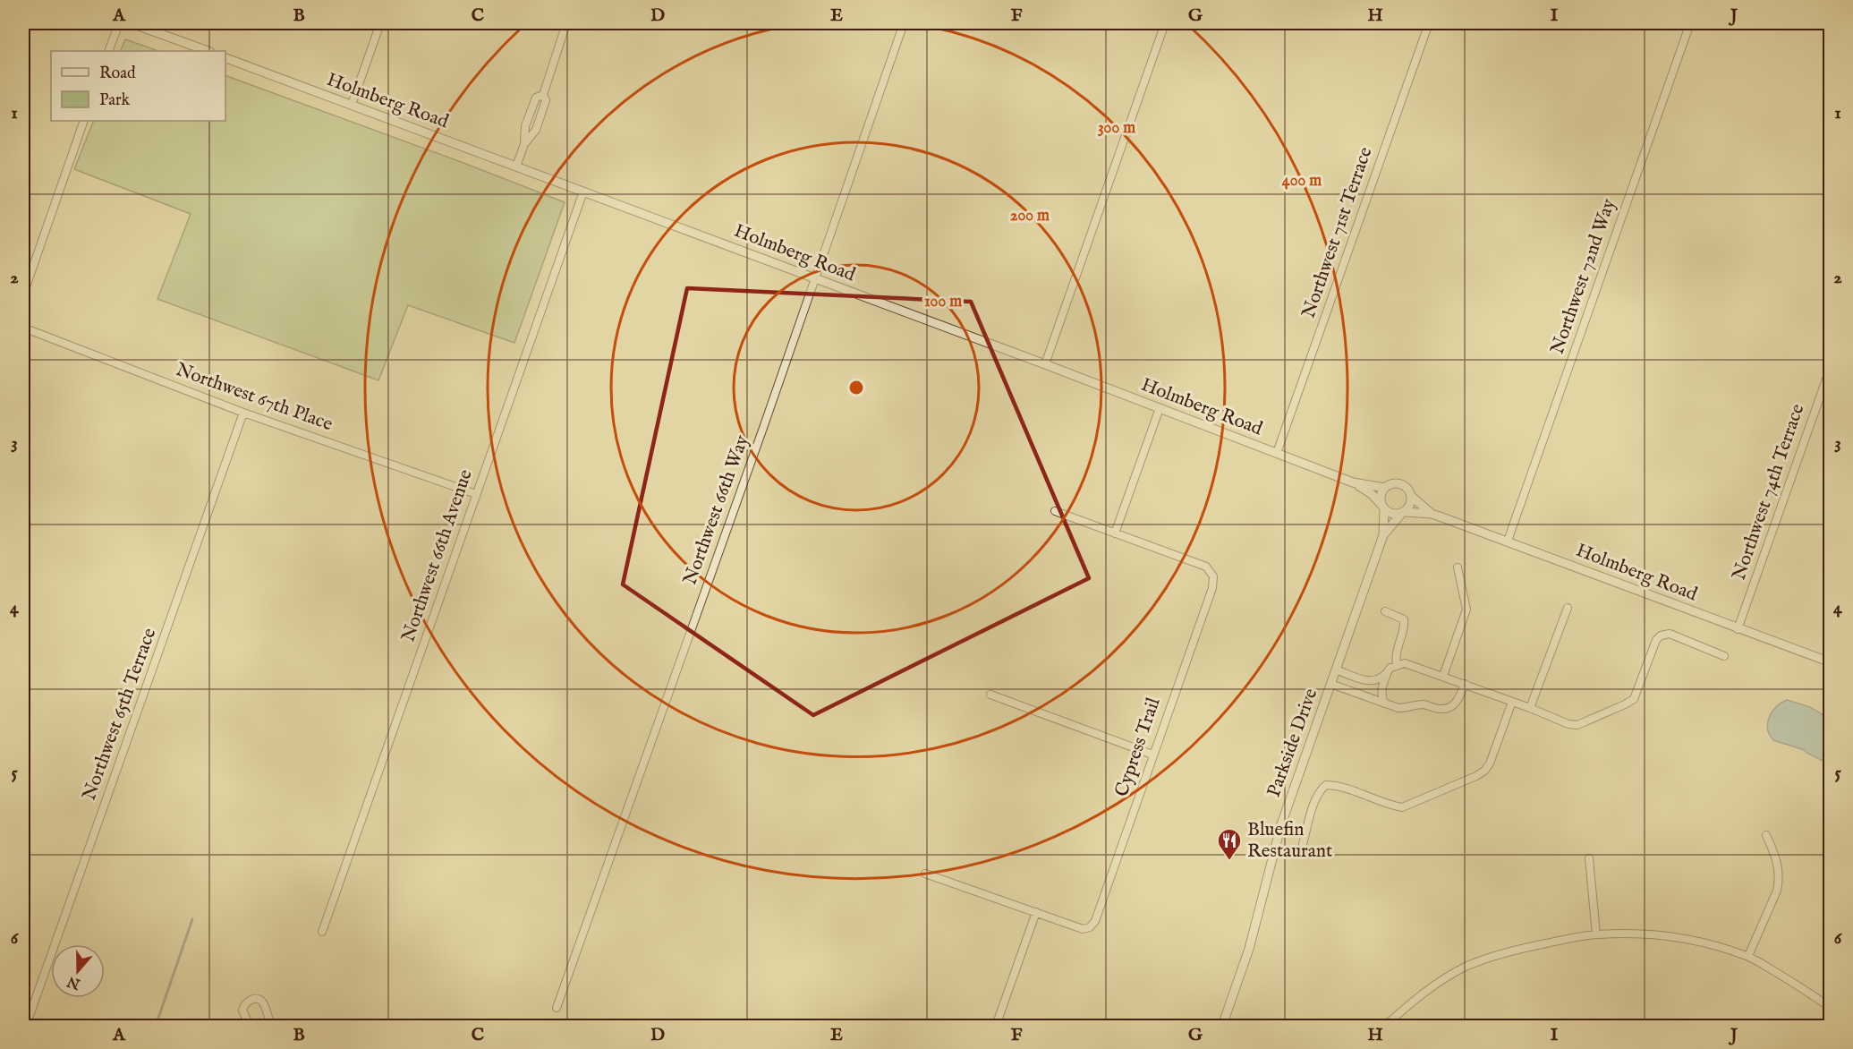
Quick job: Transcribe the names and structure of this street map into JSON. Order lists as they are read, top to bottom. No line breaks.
{"streets":{"street":["Holmberg Road","Northwest 71st Terrace","Northwest 72nd Way","Northwest 67th Place","Northwest 74th Terrace","Northwest 66th Way","Northwest 66th Avenue","Northwest 65th Terrace","Parkside Drive","Cypress Trail"]},"crossings":[["Holmberg Road","Northwest 71st Terrace"],["Holmberg Road","Northwest 72nd Way"],["Holmberg Road","Northwest 74th Terrace"],["Holmberg Road","Northwest 66th Way"],["Holmberg Road","Northwest 66th Avenue"],["Holmberg Road","Parkside Drive"],["Northwest 67th Place","Northwest 66th Avenue"],["Northwest 67th Place","Northwest 65th Terrace"]],"places":{"restaurant":["Bluefin Restaurant"]},"legend":["Road","Park"],"north":"bottom","grid":{"columns":["A","B","C","D","E","F","G","H","I","J"],"rows":["1","2","3","4","5","6"]},"rings":["300 m","400 m","200 m","100 m"]}
